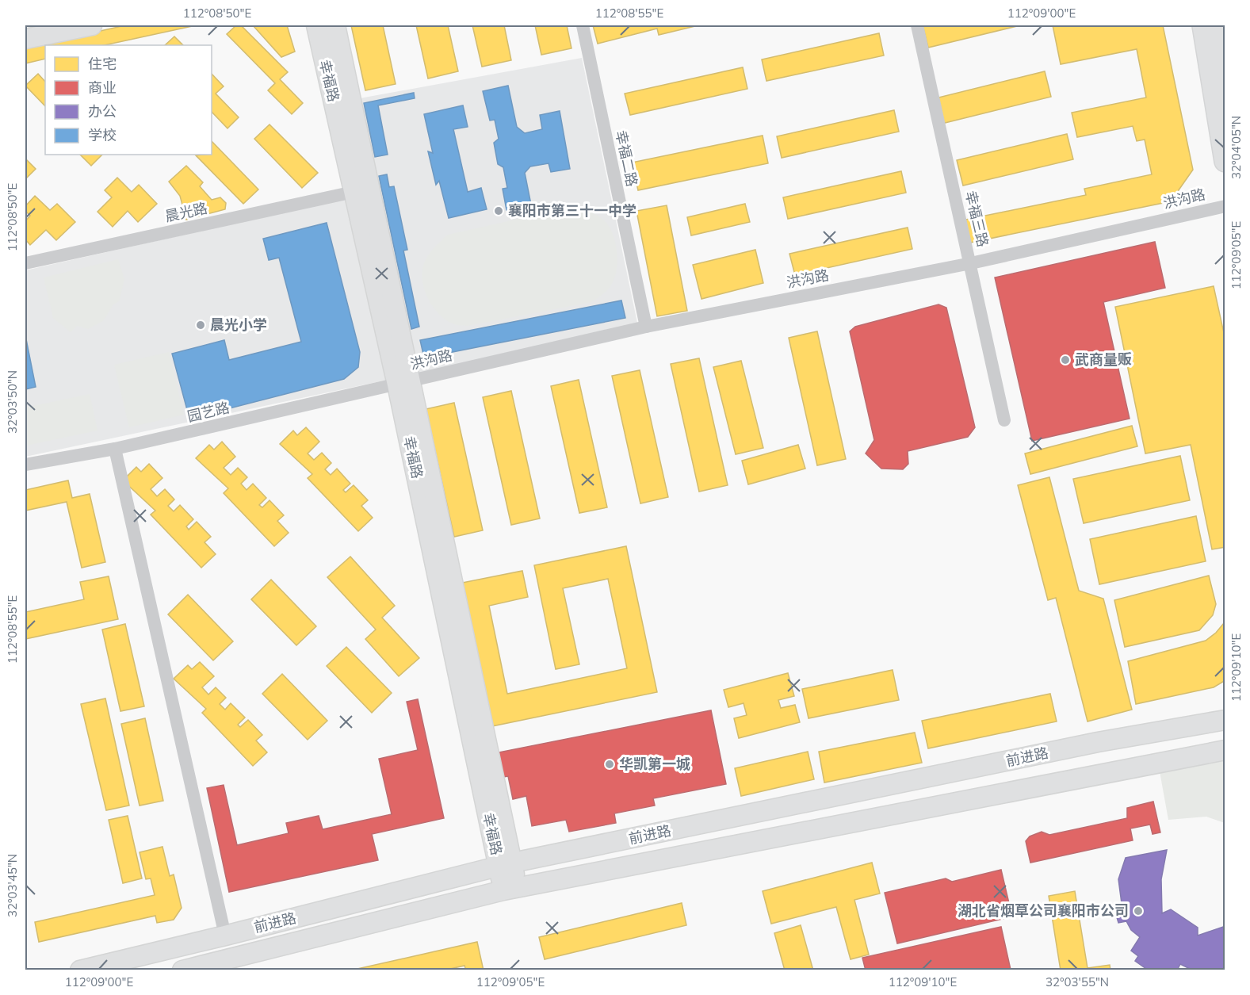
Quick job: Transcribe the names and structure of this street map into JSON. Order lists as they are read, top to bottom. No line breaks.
{"streets":{"main road":["幸福路","前进路"],"street":["幸福二路","洪沟路","晨光路","幸福三路","园艺路"]},"crossings":[["幸福路","洪沟路"],["幸福路","晨光路"],["幸福路","园艺路"],["幸福路","前进路"],["幸福二路","洪沟路"],["洪沟路","幸福三路"],["洪沟路","园艺路"]],"places":["襄阳市第三十一中学","晨光小学","武商量贩","华凯第一城","湖北省烟草公司襄阳市公司"],"legend":["住宅","商业","办公","学校"],"coordinates":["112°08'50\"E","112°08'55\"E","112°09'00\"E","32°04'05\"N","112°09'05\"E","32°03'50\"N","112°09'10\"E","32°03'45\"N","32°03'55\"N"]}
